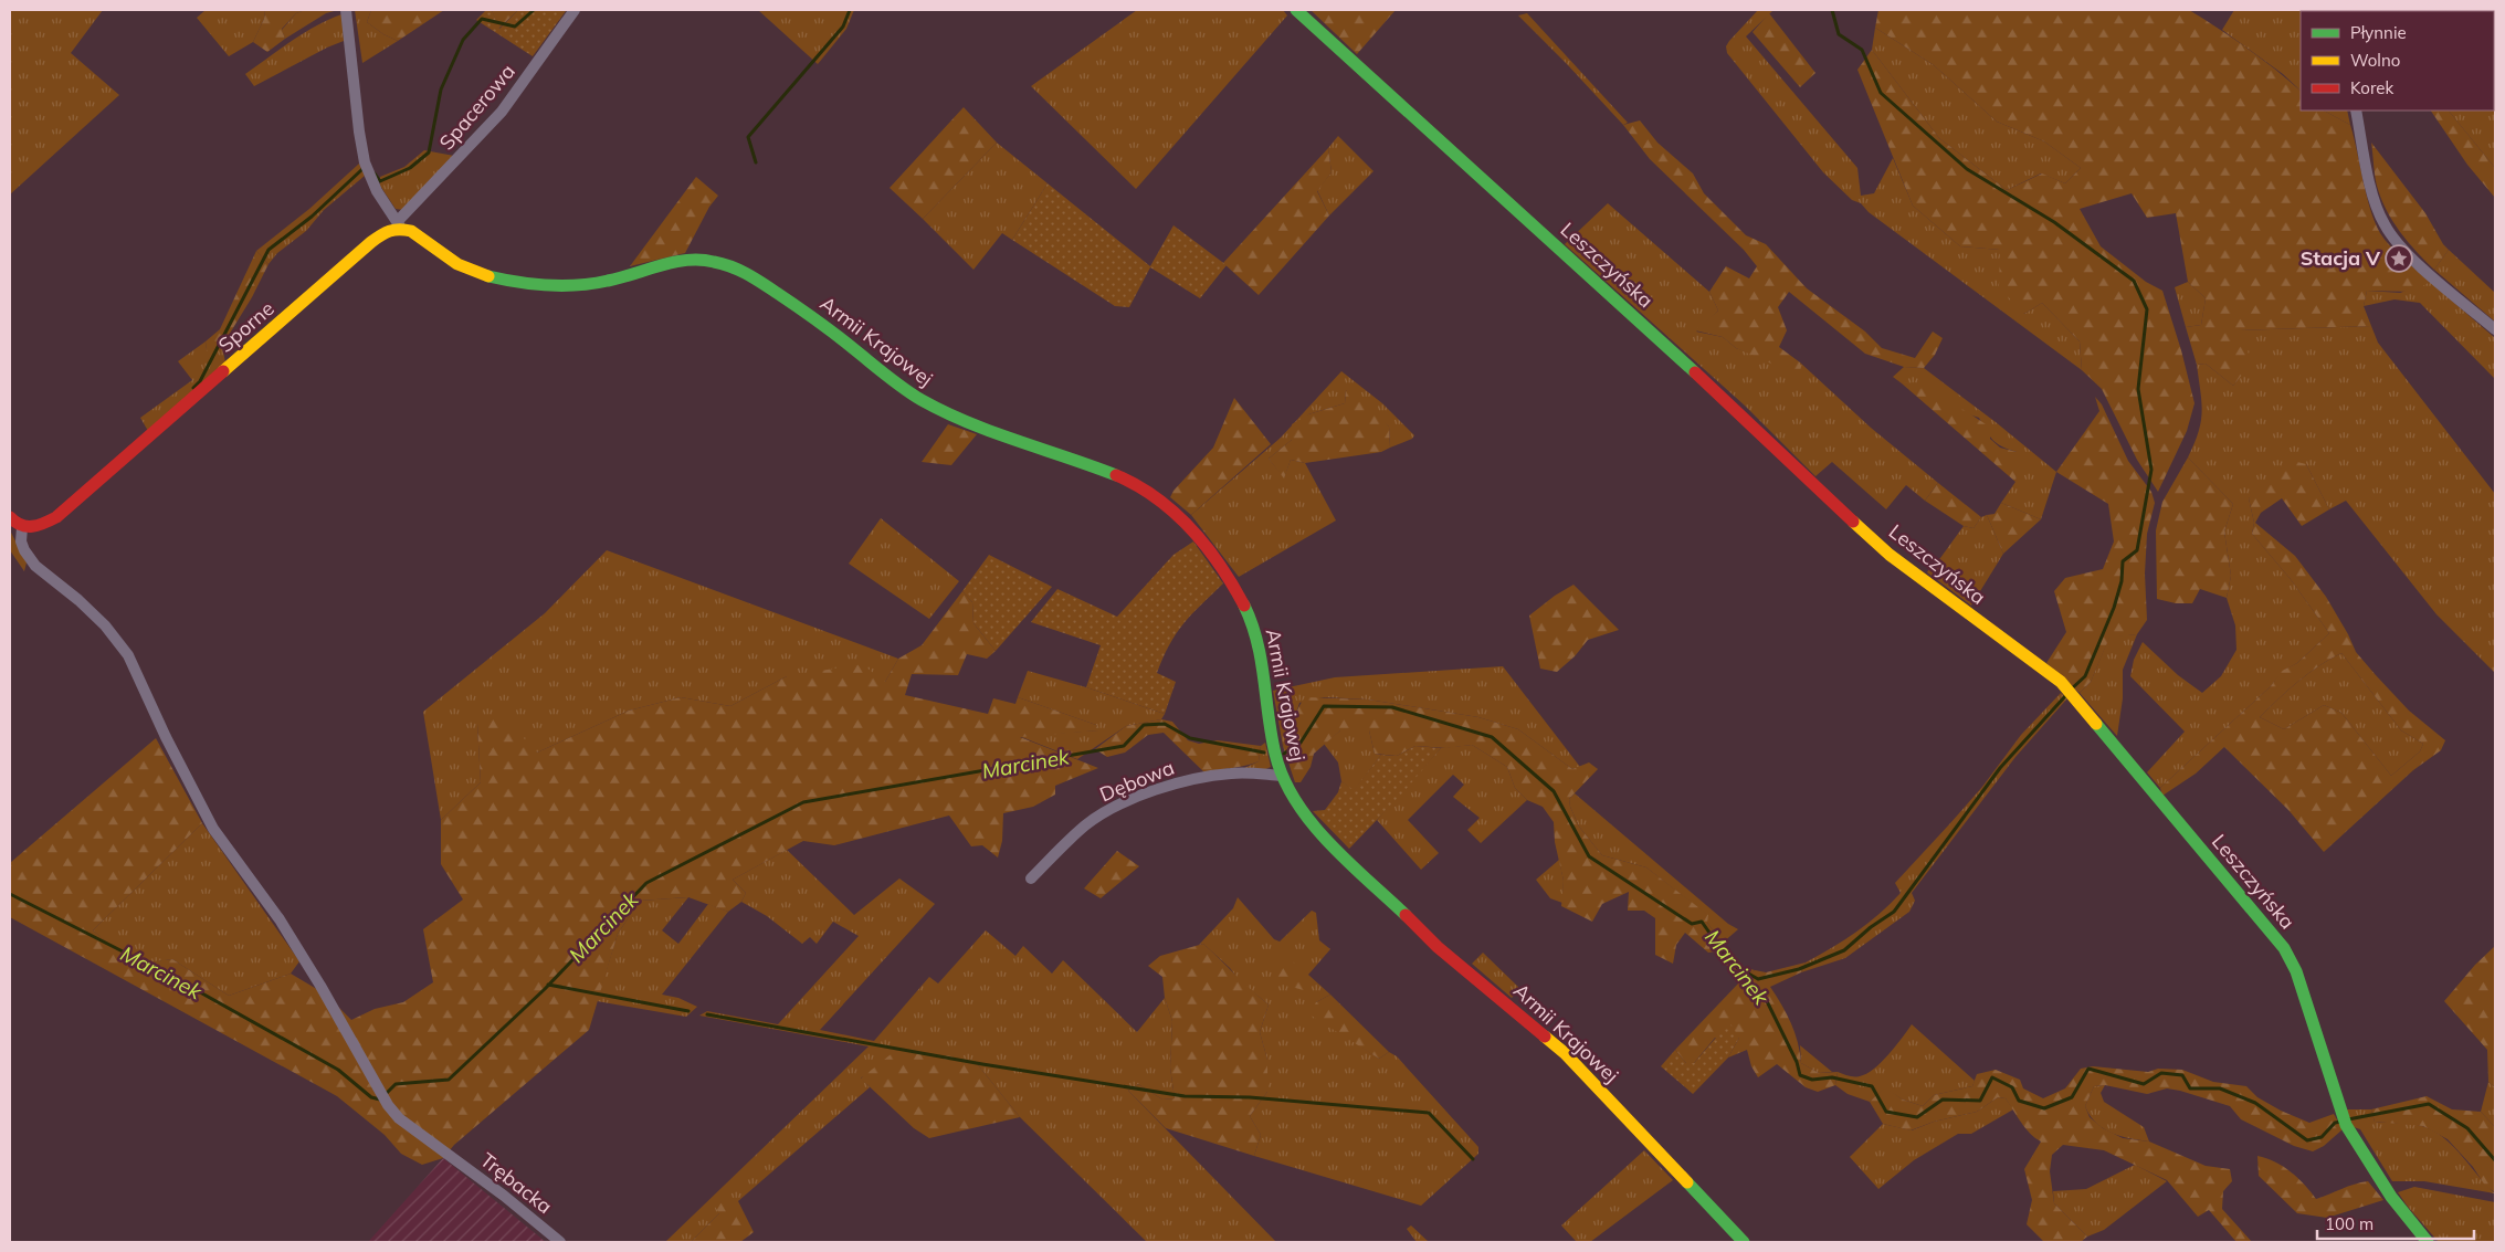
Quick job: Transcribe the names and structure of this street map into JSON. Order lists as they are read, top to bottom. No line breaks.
{"streets":{"street":["Spacerowa","Leszczyńska","Sporne","Armii Krajowej","Dębowa","Trębacka"]},"crossings":[["Spacerowa","Sporne"],["Spacerowa","Armii Krajowej"],["Sporne","Armii Krajowej"],["Sporne","Trębacka"],["Armii Krajowej","Dębowa"]],"water":["Marcinek"],"places":{"place":["Stacja V"]},"legend":["Płynnie","Wolno","Korek"],"scale_bar":"100 m"}
